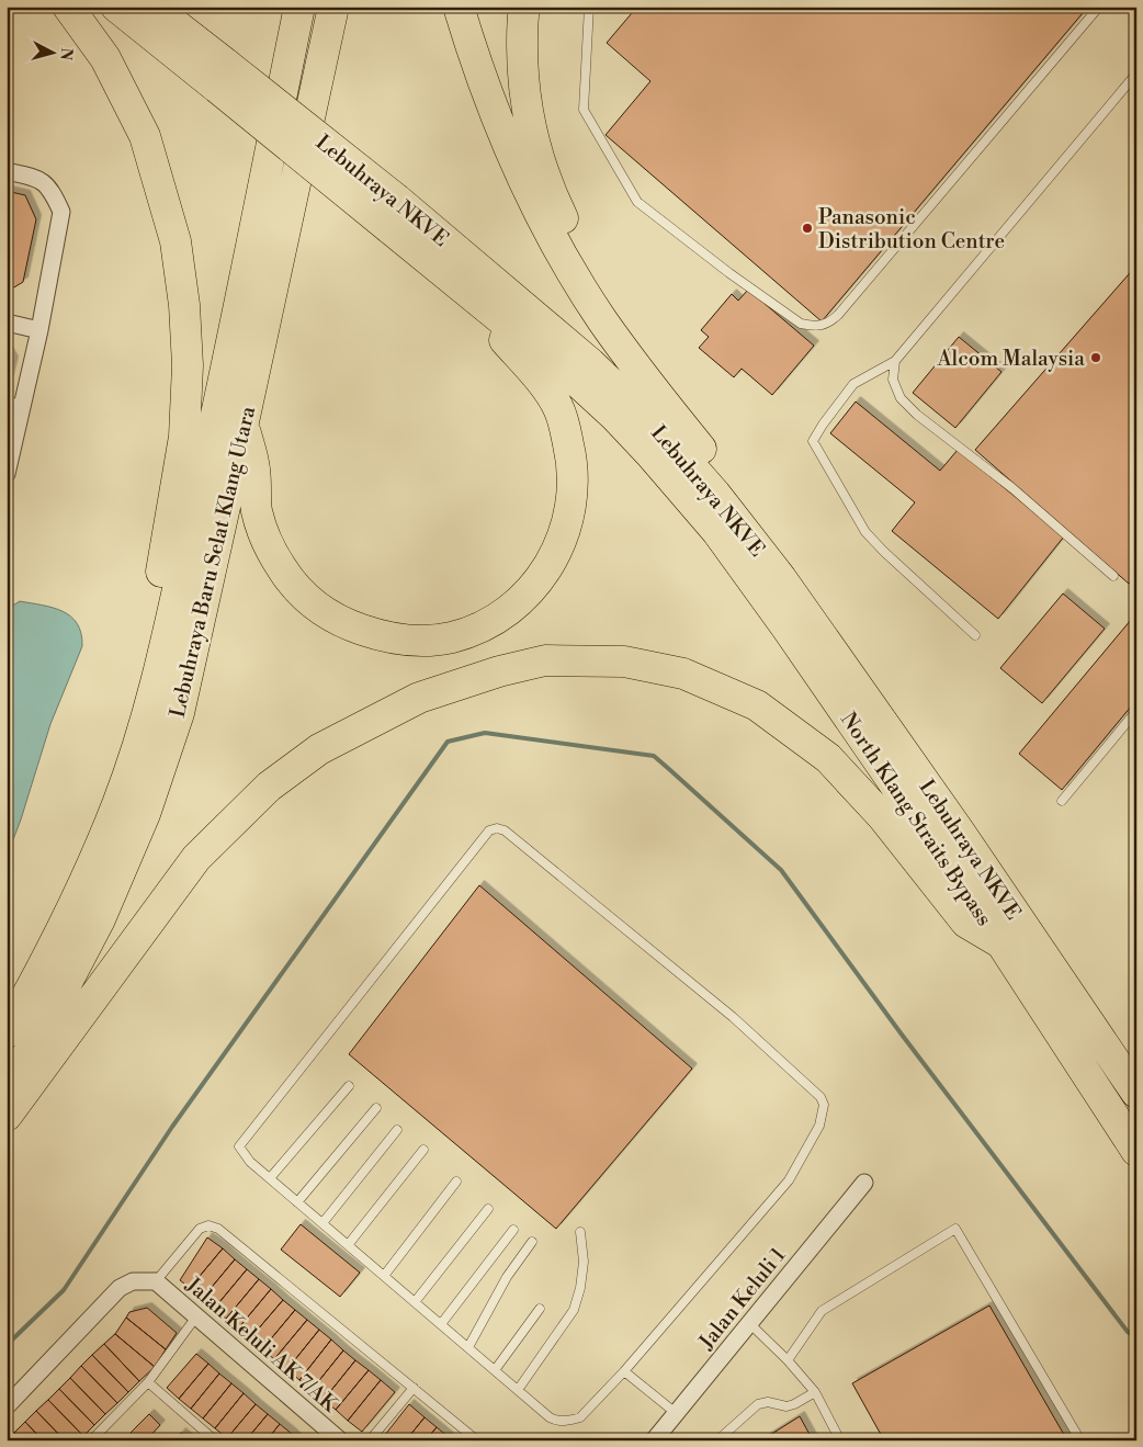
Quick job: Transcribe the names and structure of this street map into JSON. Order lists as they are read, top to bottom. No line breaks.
{"streets":{"highway":["Lebuhraya NKVE","Lebuhraya Baru Selat Klang Utara","North Klang Straits Bypass"],"street":["Jalan Keluli 1","Jalan Keluli AK 7/AK"]},"places":["Panasonic Distribution Centre","Alcom Malaysia"],"north":"right"}
